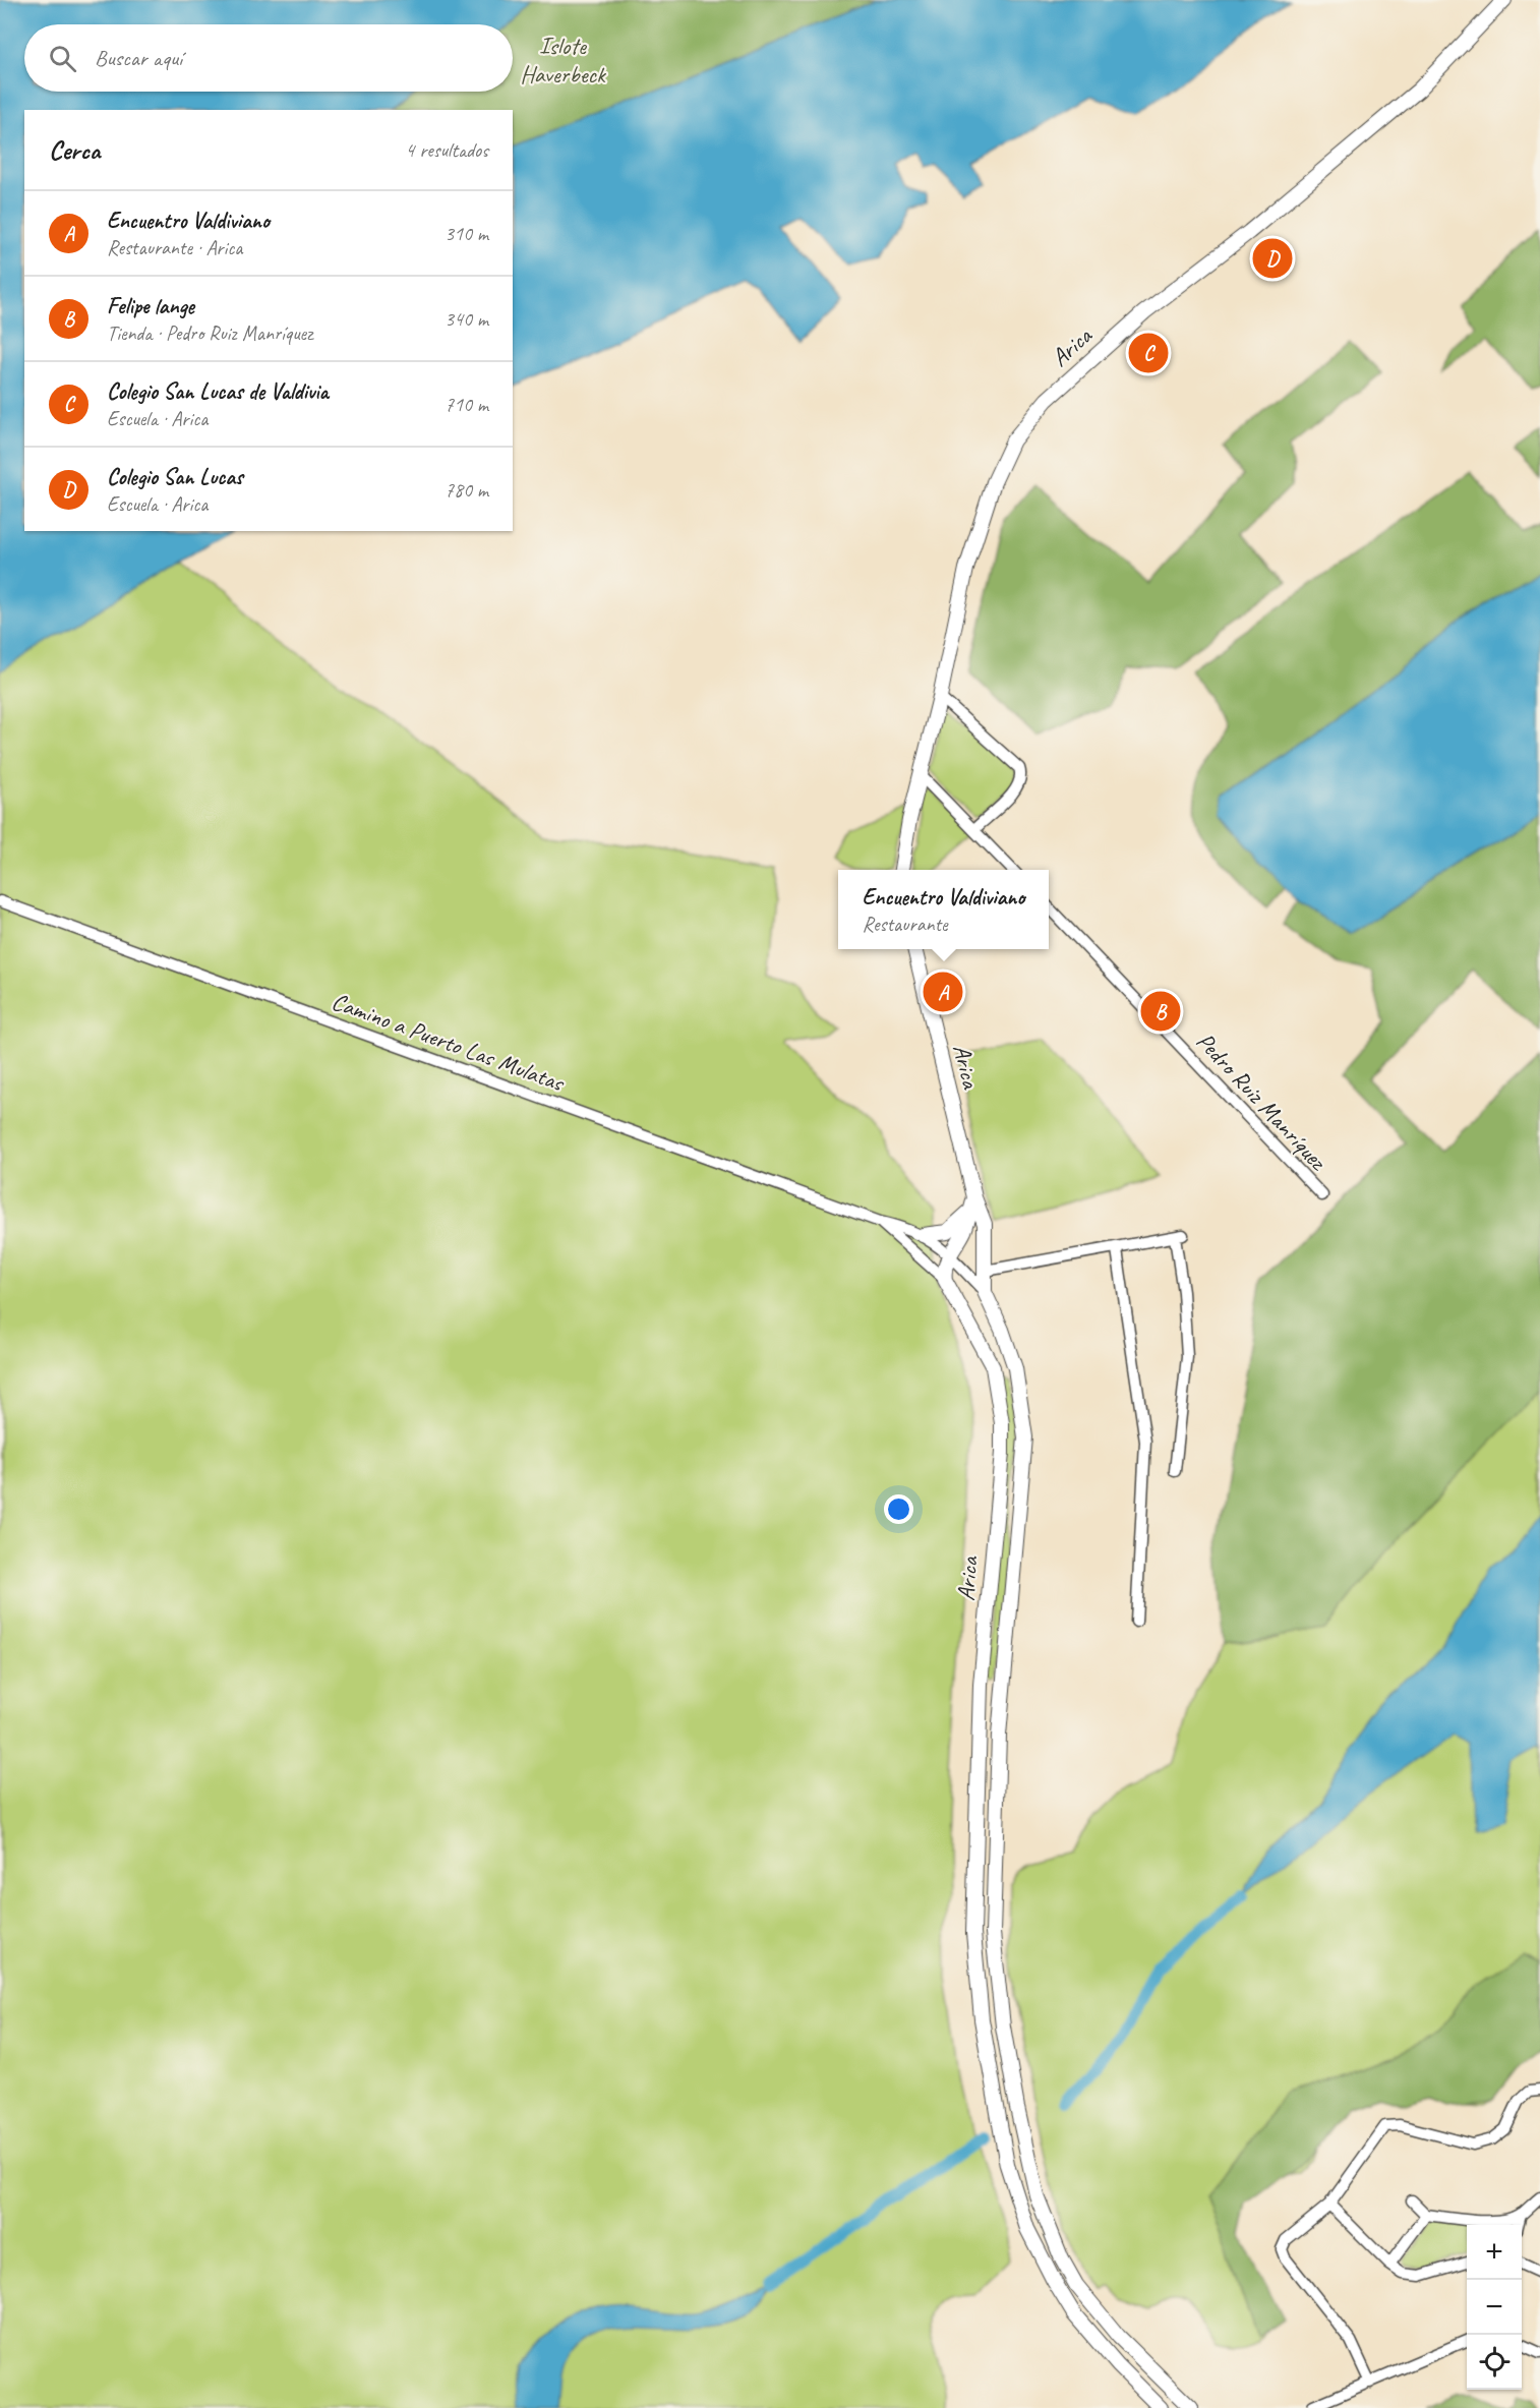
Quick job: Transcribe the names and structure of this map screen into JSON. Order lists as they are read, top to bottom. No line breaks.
{"streets":{"main road":["Arica"],"street":["Camino a Puerto Las Mulatas","Pedro Ruiz Manríquez"]},"crossings":[["Arica","Camino a Puerto Las Mulatas"]],"parks":["Islote Haverbeck"],"page":{"search":"Buscar aquí","heading":["Cerca","4 resultados"],"list":[{"mark":"A","name":"Encuentro Valdiviano","note":"Restaurante · Arica","value":"310 m"},{"mark":"B","name":"Felipe lange","note":"Tienda · Pedro Ruiz Manríquez","value":"340 m"},{"mark":"C","name":"Colegio San Lucas de Valdivia","note":"Escuela · Arica","value":"710 m"},{"mark":"D","name":"Colegio San Lucas","note":"Escuela · Arica","value":"780 m"}],"pins":["D","C","A","B"],"popup":["Encuentro Valdiviano","Restaurante"],"map_buttons":["+","−"]}}
